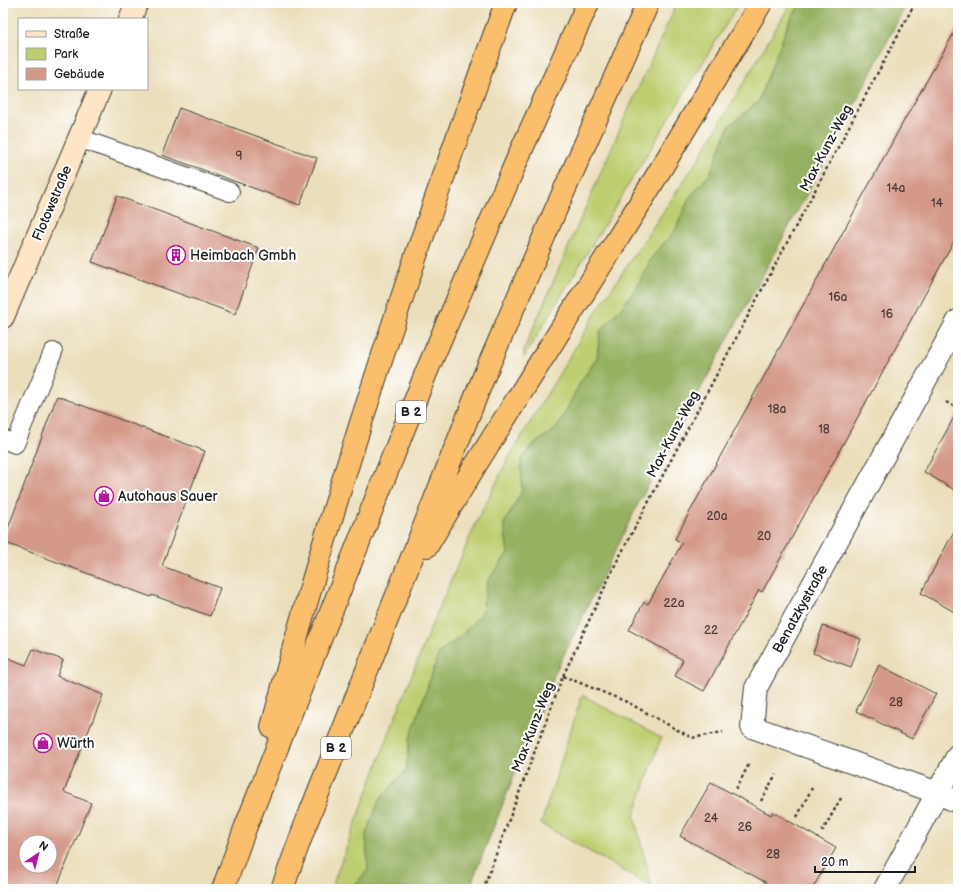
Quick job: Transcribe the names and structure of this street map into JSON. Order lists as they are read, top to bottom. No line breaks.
{"streets":{"highway":["B 2"],"street":["Flotowstraße","Benatzkystraße"],"path":["Max-Kunz-Weg"]},"places":{"building":["Heimbach Gmbh"],"shop":["Autohaus Sauer","Würth"]},"house_numbers":["9","14a","14","16a","16","18a","18","20a","20","22a","22","28","24","26","28"],"legend":["Straße","Park","Gebäude"],"scale_bar":"20 m","north":"top right"}
